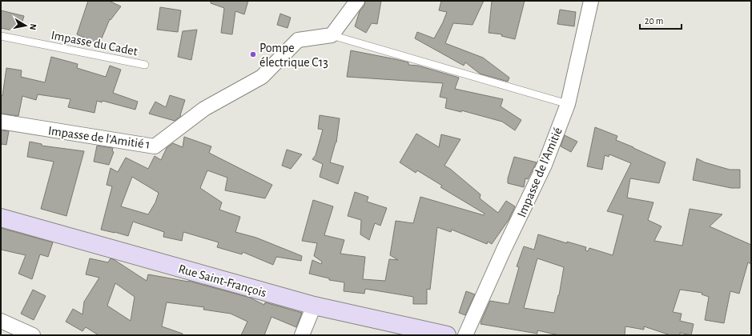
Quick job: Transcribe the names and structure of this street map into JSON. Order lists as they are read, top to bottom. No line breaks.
{"streets":{"street":["Impasse de l'Amitié 1","Impasse de l'Amitié","Rue Saint-François"],"lane":["Impasse du Cadet"]},"places":["Pompe électrique C13"],"scale_bar":"20 m","north":"right"}
